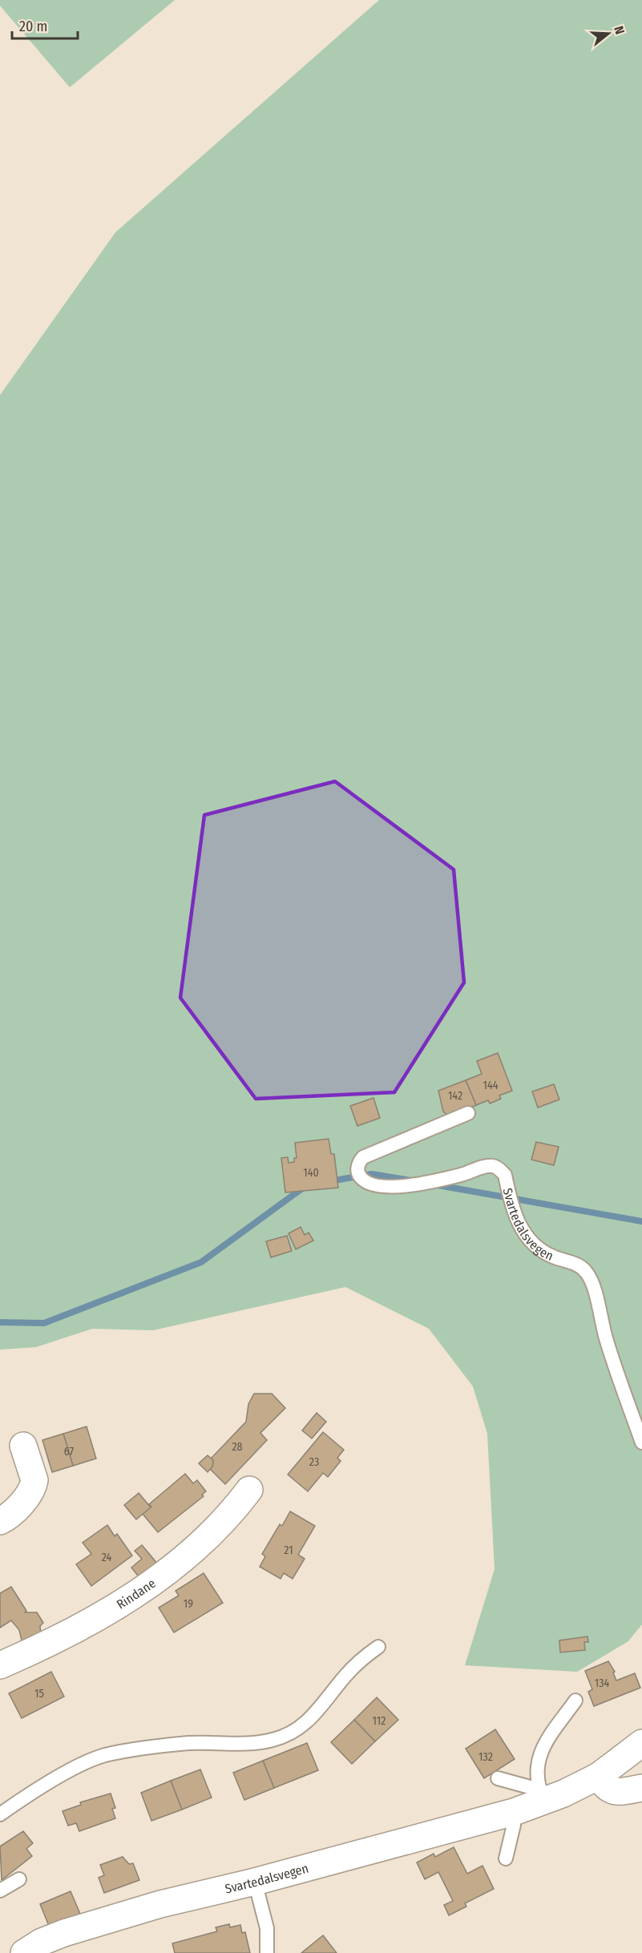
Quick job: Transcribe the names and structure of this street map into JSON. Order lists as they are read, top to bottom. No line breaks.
{"streets":{"street":["Svartedalsvegen","Rindane"]},"house_numbers":["144","142","140","28","67","23","21","24","19","134","15","112","132"],"scale_bar":"20 m","north":"right"}
